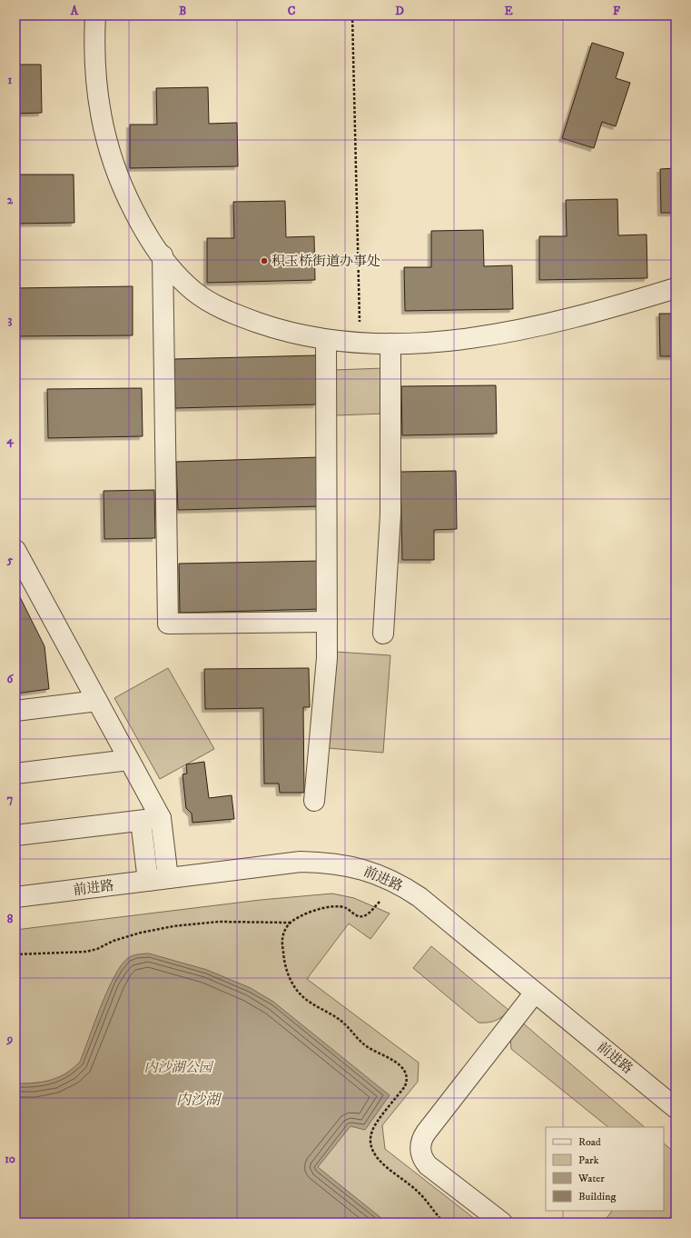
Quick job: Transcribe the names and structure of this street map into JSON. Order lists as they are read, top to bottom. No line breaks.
{"streets":{"street":["前进路"]},"water":["内沙湖"],"parks":["内沙湖公园"],"places":["积玉桥街道办事处"],"legend":["Road","Park","Water","Building"],"grid":{"columns":["A","B","C","D","E","F"],"rows":["1","2","3","4","5","6","7","8","9","10"]}}
